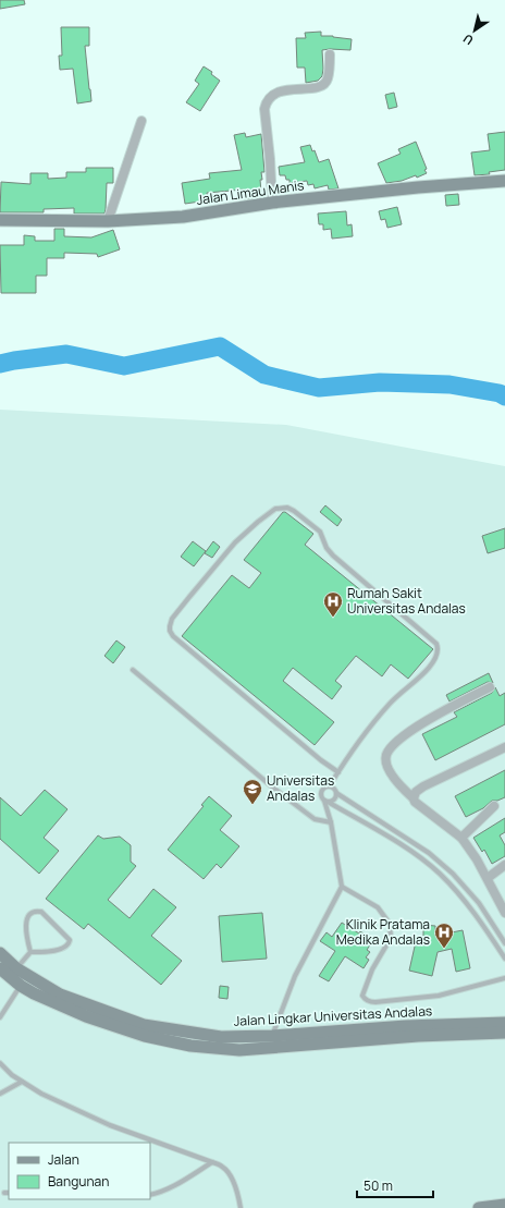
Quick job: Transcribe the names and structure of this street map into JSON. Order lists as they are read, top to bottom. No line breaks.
{"streets":{"street":["Jalan Limau Manis","Jalan Lingkar Universitas Andalas"]},"places":{"hospital":["Rumah Sakit Universitas Andalas","Klinik Pratama Medika Andalas"],"school or university":["Universitas Andalas"]},"legend":["Jalan","Bangunan"],"scale_bar":"50 m","north":"bottom left"}
